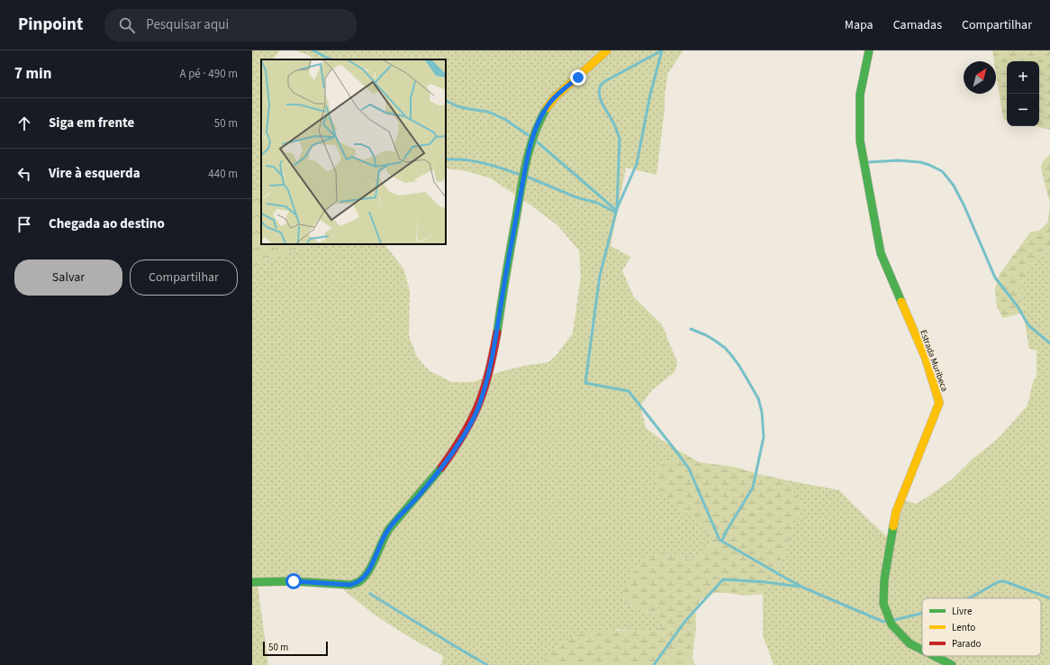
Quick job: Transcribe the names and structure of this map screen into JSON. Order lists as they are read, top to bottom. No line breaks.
{"streets":{"street":["Estrada Muribeca"]},"legend":["Livre","Lento","Parado"],"scale_bar":"50 m","north":"top right","page":{"header":"Pinpoint","search":"Pesquisar aqui","nav":["Mapa","Camadas","Compartilhar"],"heading":["7 min","A pé · 490 m"],"map_buttons":["+","−"],"list":[["Siga em frente","50 m"],["Vire à esquerda","440 m"],"Chegada ao destino"],"buttons":["Salvar","Compartilhar"],"scale":"50 m"}}
